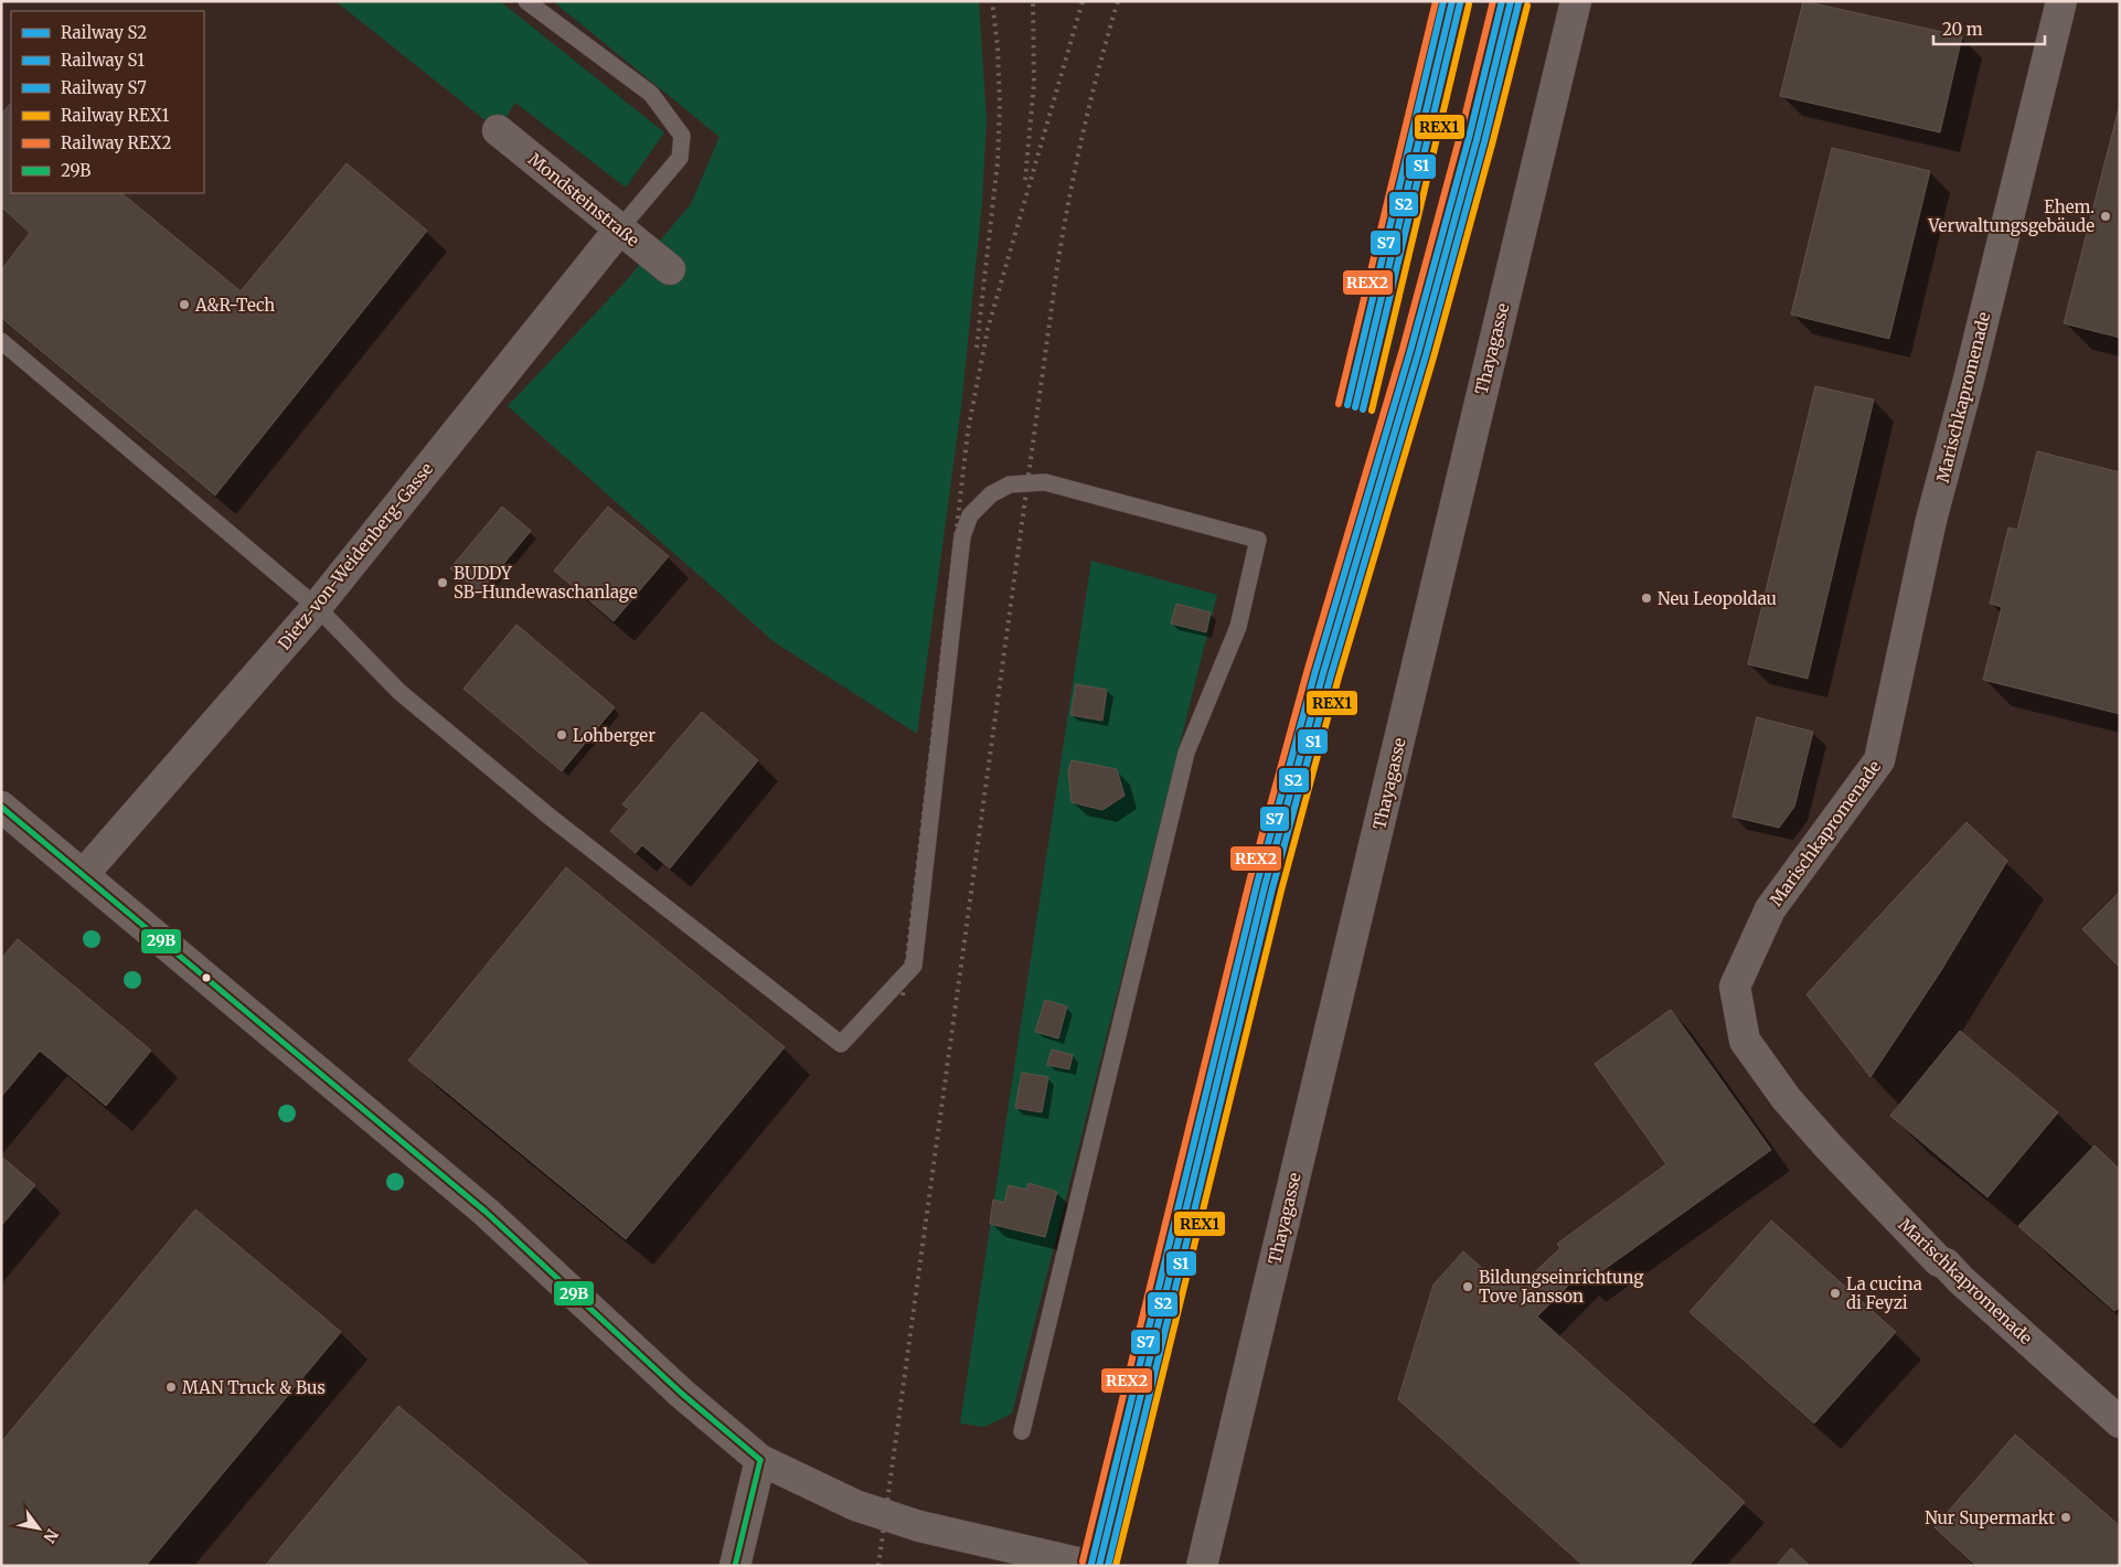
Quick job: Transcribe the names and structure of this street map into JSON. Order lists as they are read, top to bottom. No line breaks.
{"streets":{"street":["Mondsteinstraße","Thayagasse","Marischkapromenade","Dietz-von-Weidenberg-Gasse"]},"crossings":[["Mondsteinstraße","Dietz-von-Weidenberg-Gasse"]],"places":["Ehem. Verwaltungsgebäude","A&R-Tech","BUDDY SB-Hundewaschanlage","Neu Leopoldau","Lohberger","Bildungseinrichtung Tove Jansson","La cucina di Feyzi","MAN Truck & Bus","Nur Supermarkt"],"lines":["rail line S2","rail line S7","rail line REX2","rail line S1","rail line REX1","transit line 29B"],"legend":["Railway S2","Railway S1","Railway S7","Railway REX1","Railway REX2","29B"],"scale_bar":"20 m","north":"bottom right"}
